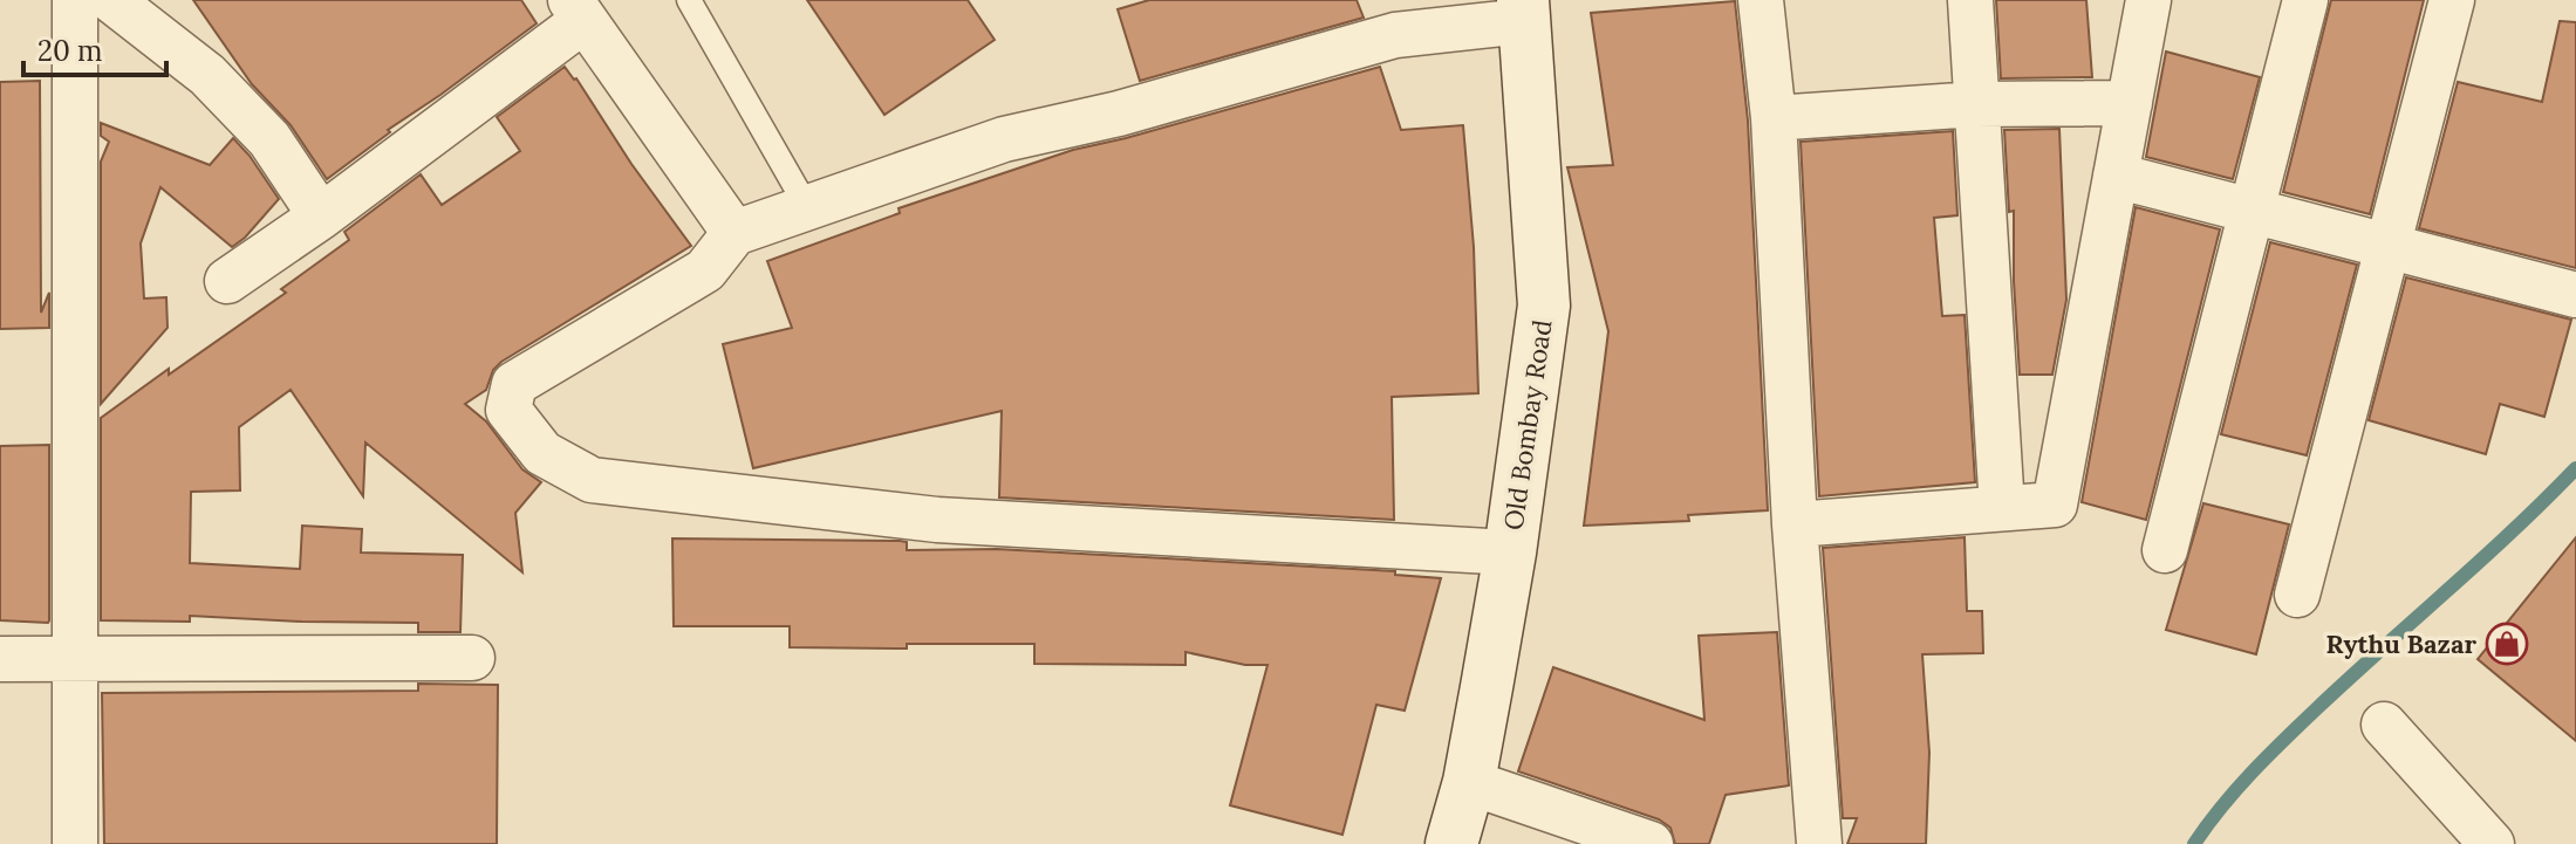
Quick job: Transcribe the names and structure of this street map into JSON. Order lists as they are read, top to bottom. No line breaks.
{"streets":{"main road":["Old Bombay Road"]},"places":{"shop":["Rythu Bazar"]},"scale_bar":"20 m"}
